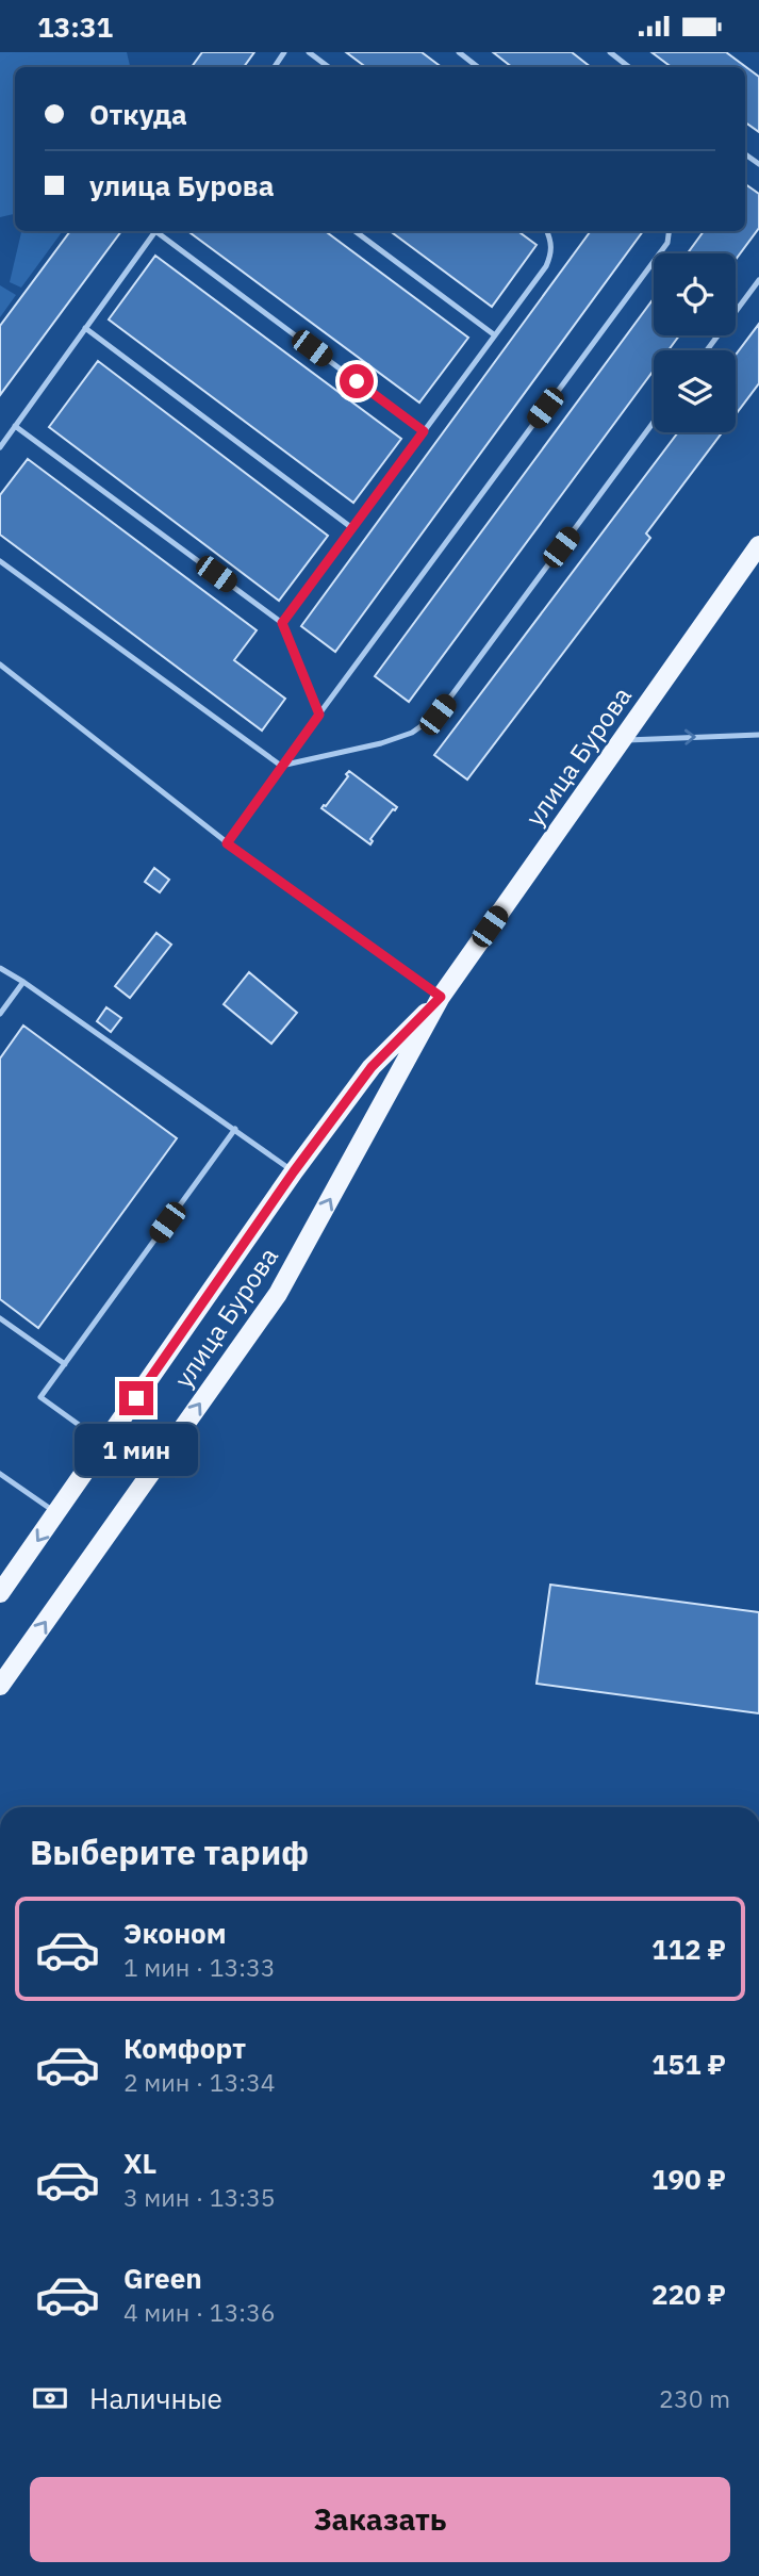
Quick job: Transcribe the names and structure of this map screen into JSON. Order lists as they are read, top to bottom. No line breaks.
{"streets":{"main road":["улица Бурова"]},"page":{"status":"13:31","banner":["Откуда","улица Бурова"],"bubble":"1 мин","heading":"Выберите тариф","list":[{"name":"Эконом","note":"1 мин · 13:33","value":"112 ₽"},{"name":"Комфорт","note":"2 мин · 13:34","value":"151 ₽"},{"name":"XL","note":"3 мин · 13:35","value":"190 ₽"},{"name":"Green","note":"4 мин · 13:36","value":"220 ₽"}],"pay":["Наличные","230 m"],"buttons":"Заказать"}}
